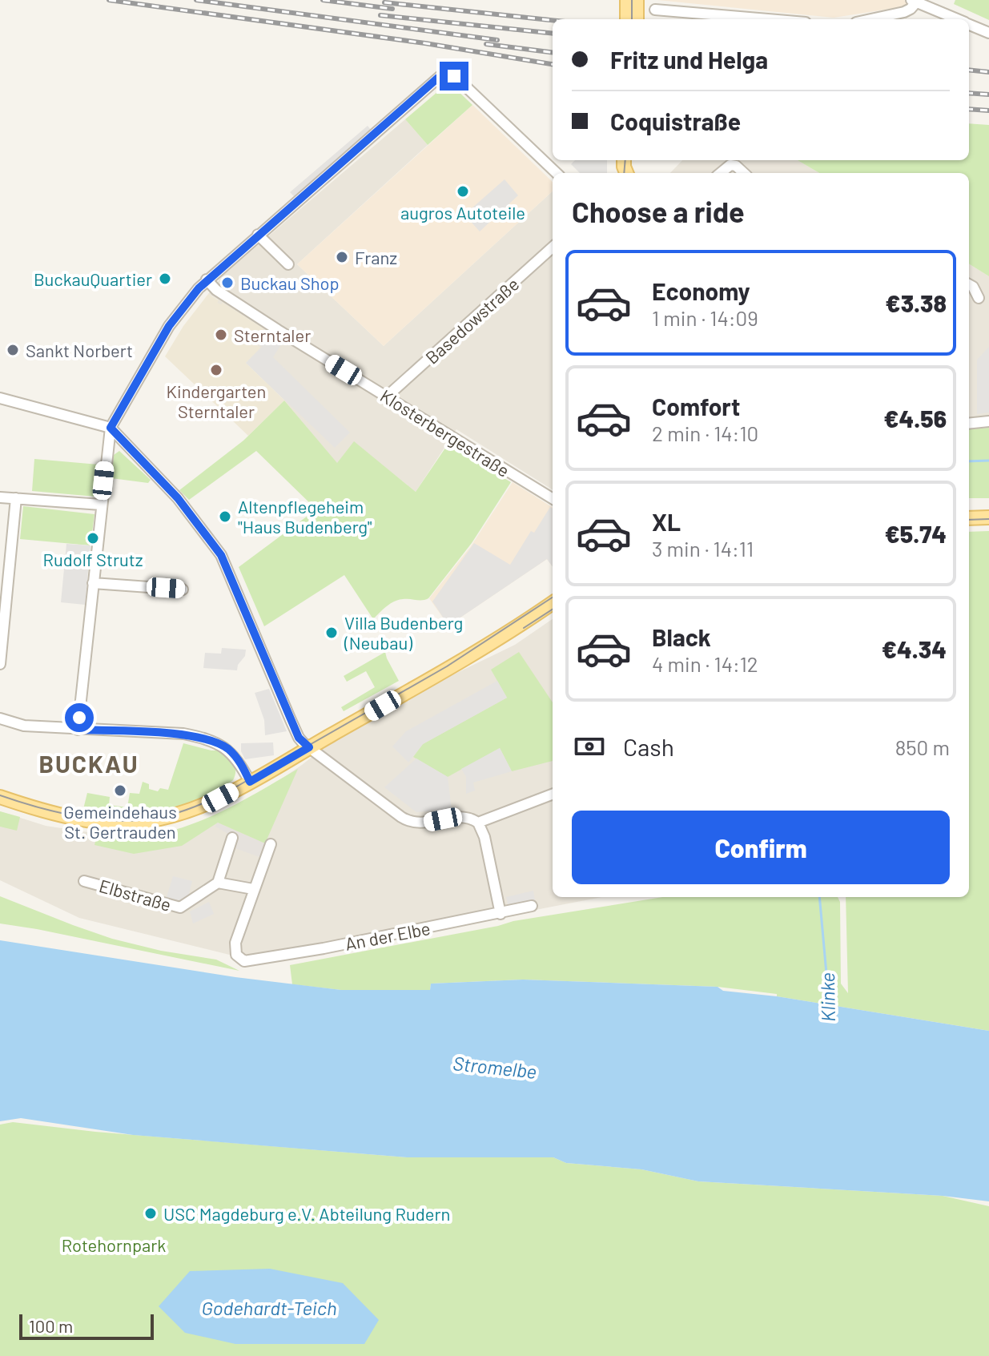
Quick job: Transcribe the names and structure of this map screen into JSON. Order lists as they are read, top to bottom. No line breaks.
{"streets":{"street":["Basedowstraße","Klosterbergestraße","Elbstraße","An der Elbe"]},"crossings":[["Basedowstraße","Klosterbergestraße"]],"districts":["BUCKAU"],"water":["Klinke","Stromelbe","Godehardt-Teich"],"parks":["Rotehornpark"],"places":["augros Autoteile","Franz","BuckauQuartier","Buckau Shop","Sterntaler","Sankt Norbert","Kindergarten Sterntaler","Altenpflegeheim \"Haus Budenberg\"","Rudolf Strutz","Villa Budenberg (Neubau)","Gemeindehaus St. Gertrauden","USC Magdeburg e.V. Abteilung Rudern"],"scale_bar":"100 m","page":{"banner":["Fritz und Helga","Coquistraße"],"heading":"Choose a ride","list":[{"name":"Economy","note":"1 min · 14:09","value":"€3.38"},{"name":"Comfort","note":"2 min · 14:10","value":"€4.56"},{"name":"XL","note":"3 min · 14:11","value":"€5.74"},{"name":"Black","note":"4 min · 14:12","value":"€4.34"}],"pay":["Cash","850 m"],"buttons":"Confirm","scale":"100 m"}}
